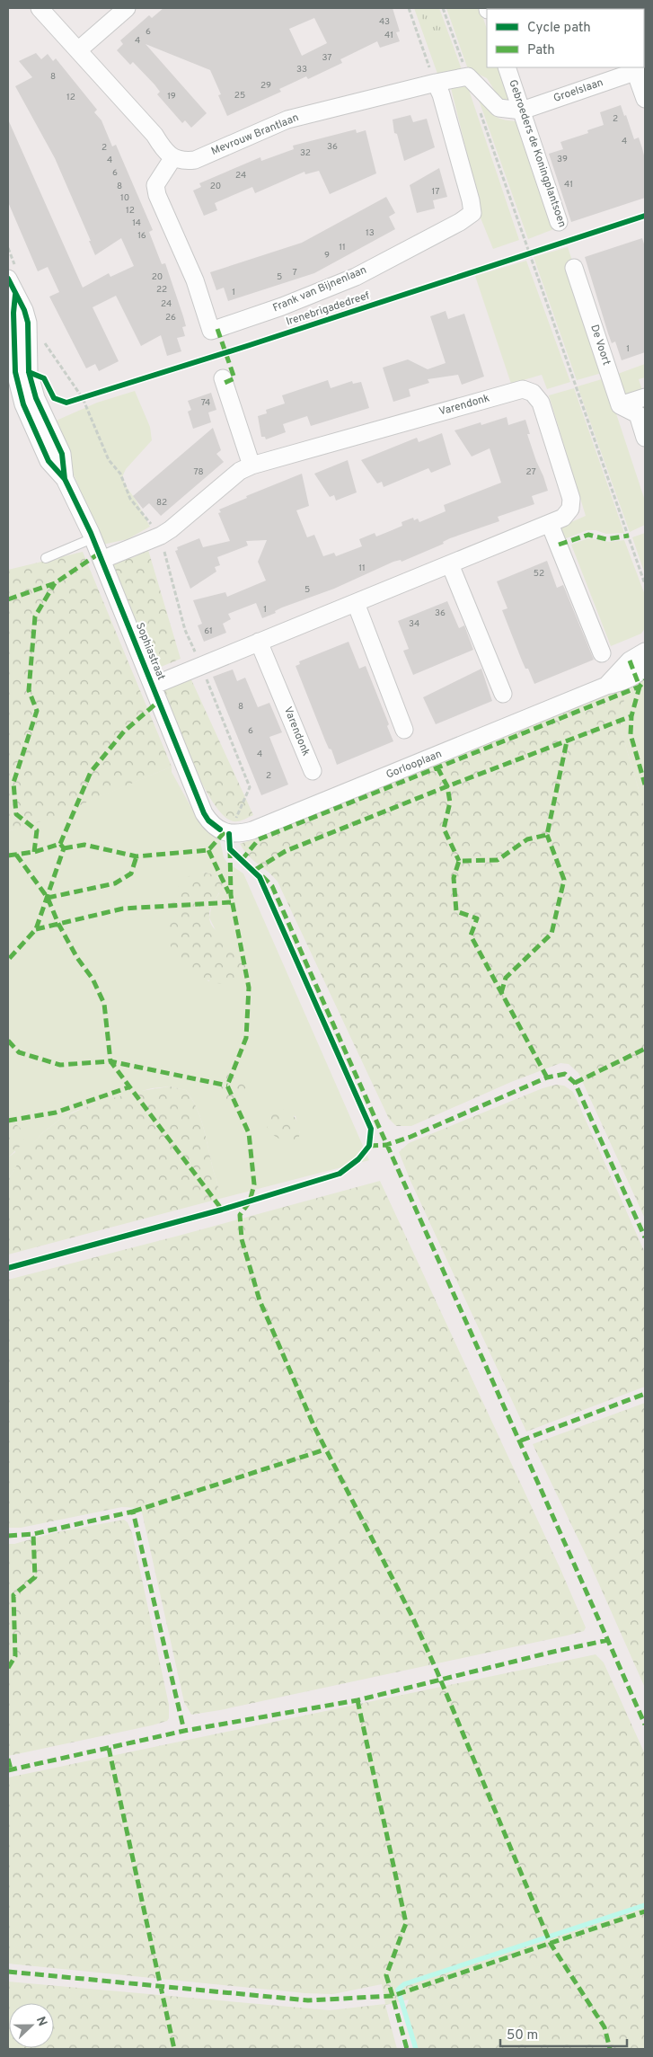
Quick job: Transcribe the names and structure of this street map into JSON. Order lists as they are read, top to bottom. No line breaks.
{"streets":{"street":["Groelslaan","Mevrouw Brantlaan","Gebroeders de Koningplantsoen","Frank van Bijnenlaan","De Voort","Varendonk","Sophiastraat","Gorlooplaan"],"cycle path":["Irenebrigadedreef"]},"crossings":[["Groelslaan","Gebroeders de Koningplantsoen"],["Mevrouw Brantlaan","Frank van Bijnenlaan"],["Varendonk","Sophiastraat"],["Sophiastraat","Gorlooplaan"]],"house_numbers":["43","6","41","4","37","33","8","29","25","19","12","2","4","36","2","32","39","4","6","24","41","8","20","17","10","12","14","13","16","11","9","7","20","5","22","1","24","26","1","74","78","27","82","11","52","5","1","36","34","61","8","6","4","2"],"legend":["Cycle path","Path"],"scale_bar":"50 m","north":"right"}
